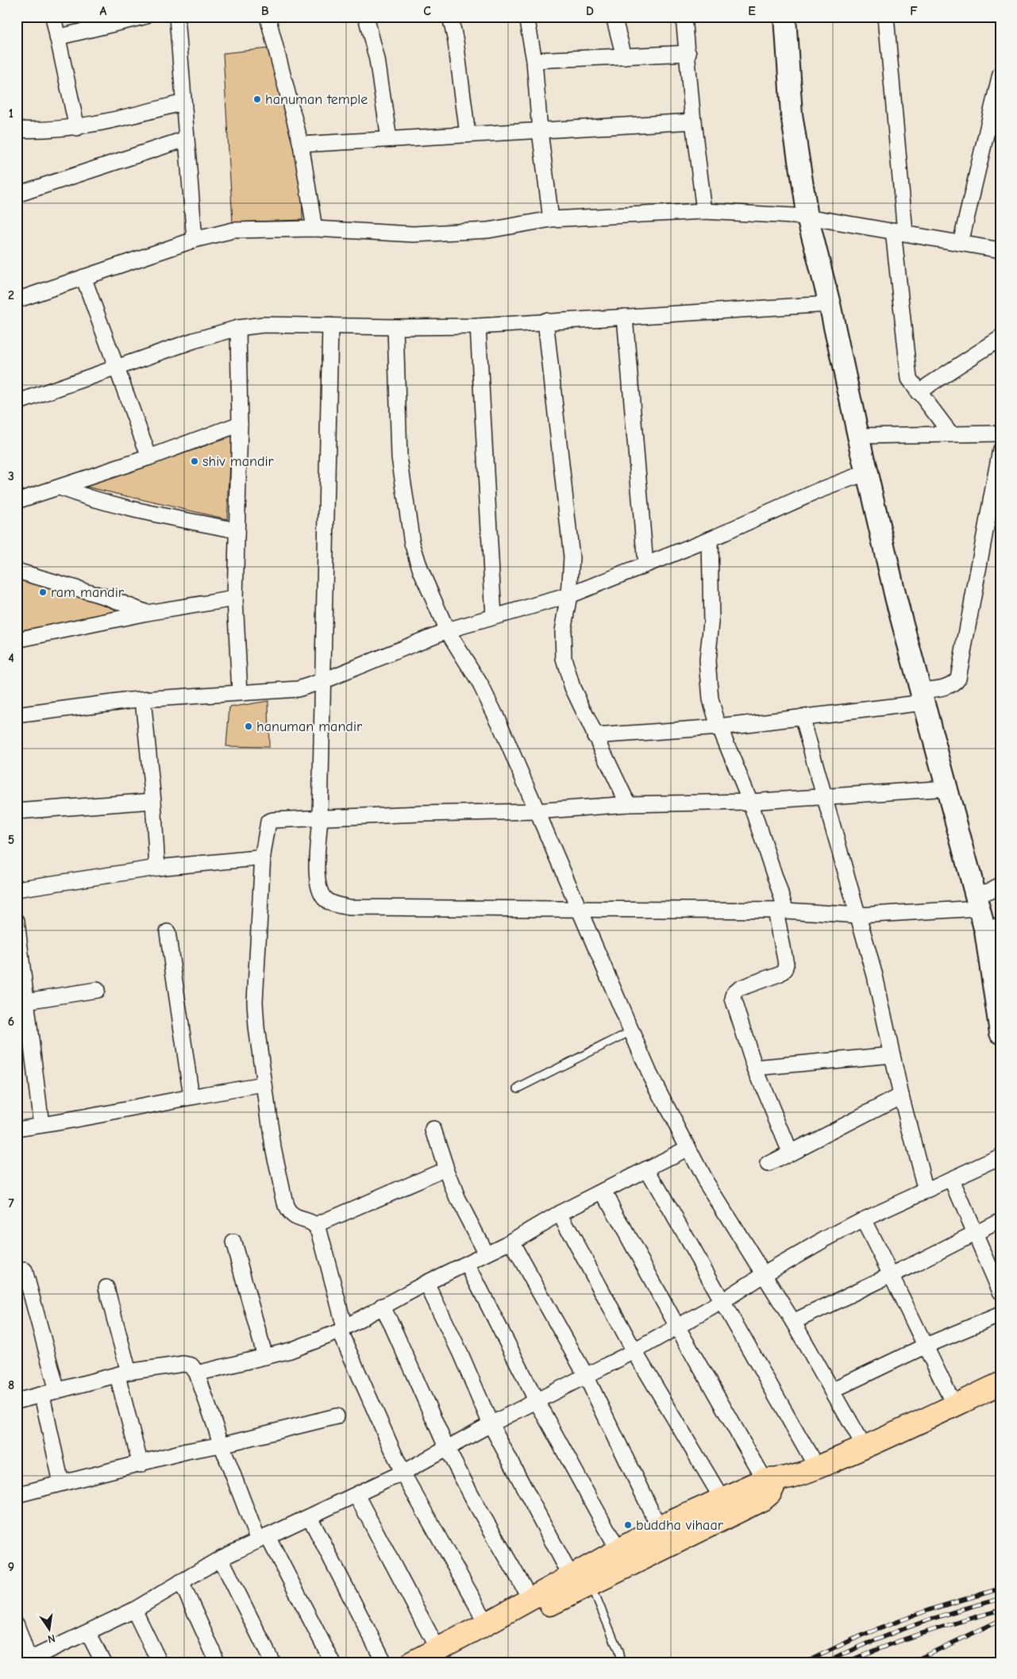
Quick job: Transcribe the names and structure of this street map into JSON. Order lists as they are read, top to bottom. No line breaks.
{"places":["hanuman temple","shiv mandir","ram mandir","hanuman mandir","buddha vihaar"],"north":"bottom","grid":{"columns":["A","B","C","D","E","F"],"rows":["1","2","3","4","5","6","7","8","9"]}}
